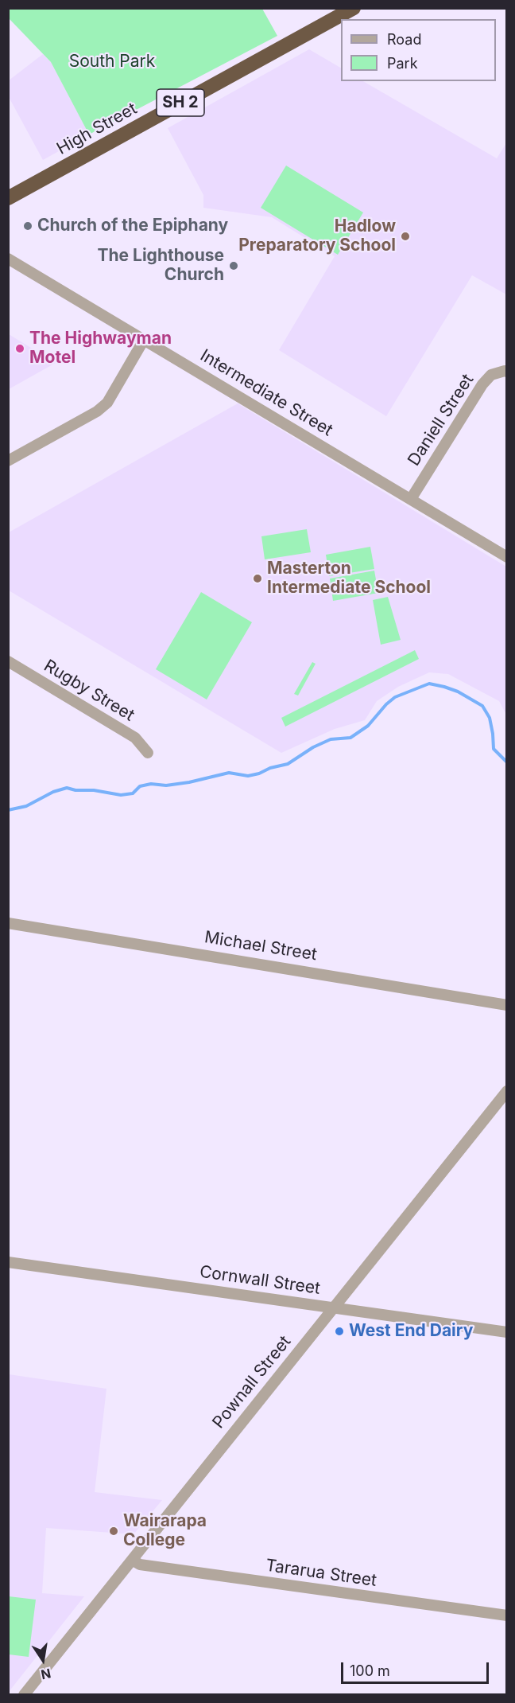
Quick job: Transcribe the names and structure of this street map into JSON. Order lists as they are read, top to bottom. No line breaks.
{"streets":{"highway":["SH 2","High Street"],"street":["Intermediate Street","Daniell Street","Rugby Street","Michael Street","Cornwall Street","Pownall Street","Tararua Street"]},"crossings":[["Intermediate Street","Daniell Street"],["Cornwall Street","Pownall Street"],["Pownall Street","Tararua Street"]],"parks":["South Park"],"places":["Church of the Epiphany","Hadlow Preparatory School","The Lighthouse Church","The Highwayman Motel","Masterton Intermediate School","West End Dairy","Wairarapa College"],"legend":["Road","Park"],"scale_bar":"100 m","north":"bottom"}
